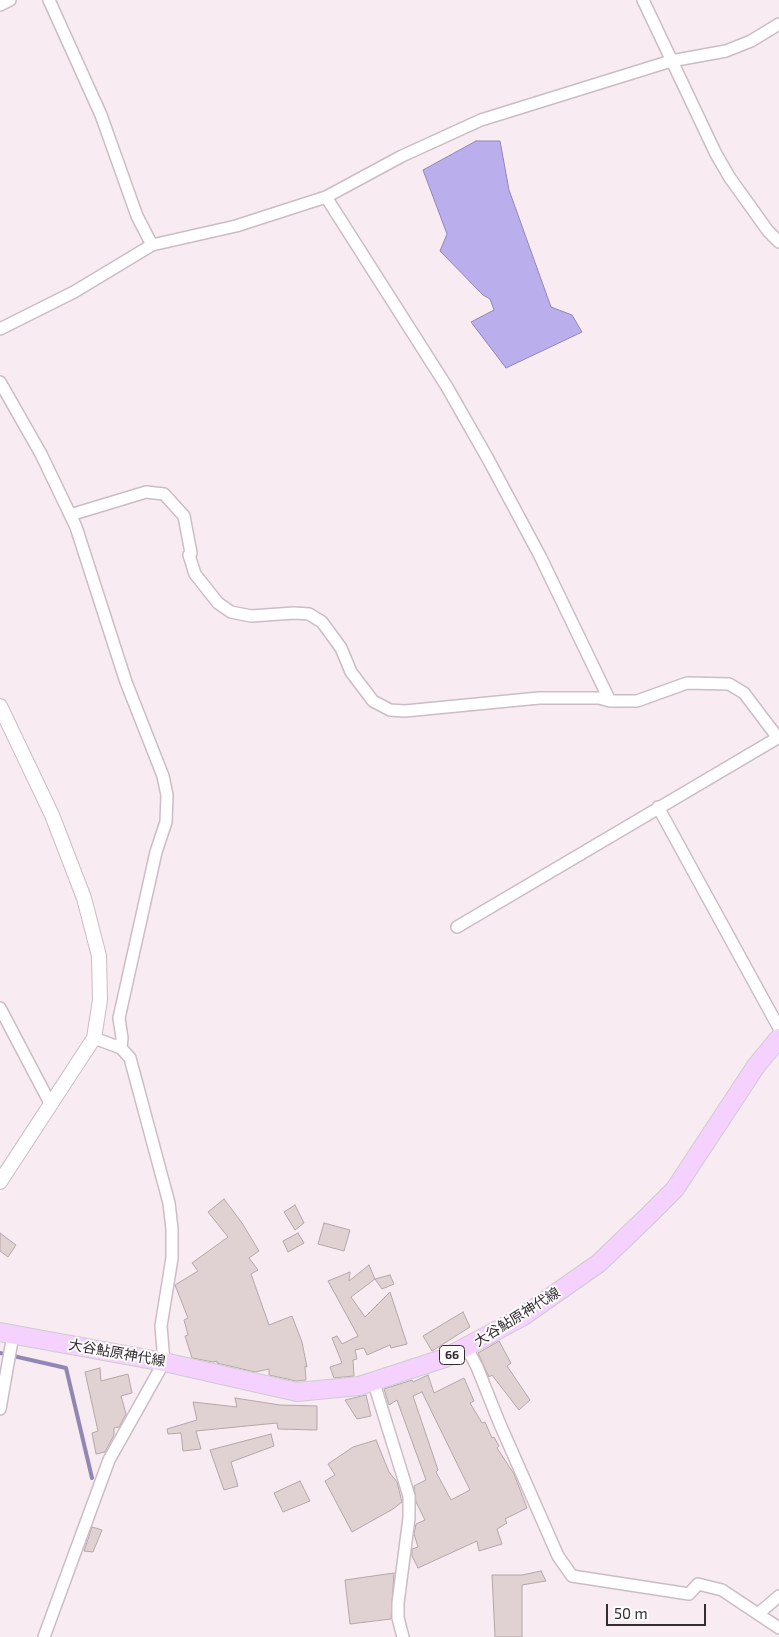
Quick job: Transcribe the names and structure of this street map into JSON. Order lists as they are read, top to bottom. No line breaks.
{"streets":{"main road":["大谷鮎原神代線","66"]},"scale_bar":"50 m"}
